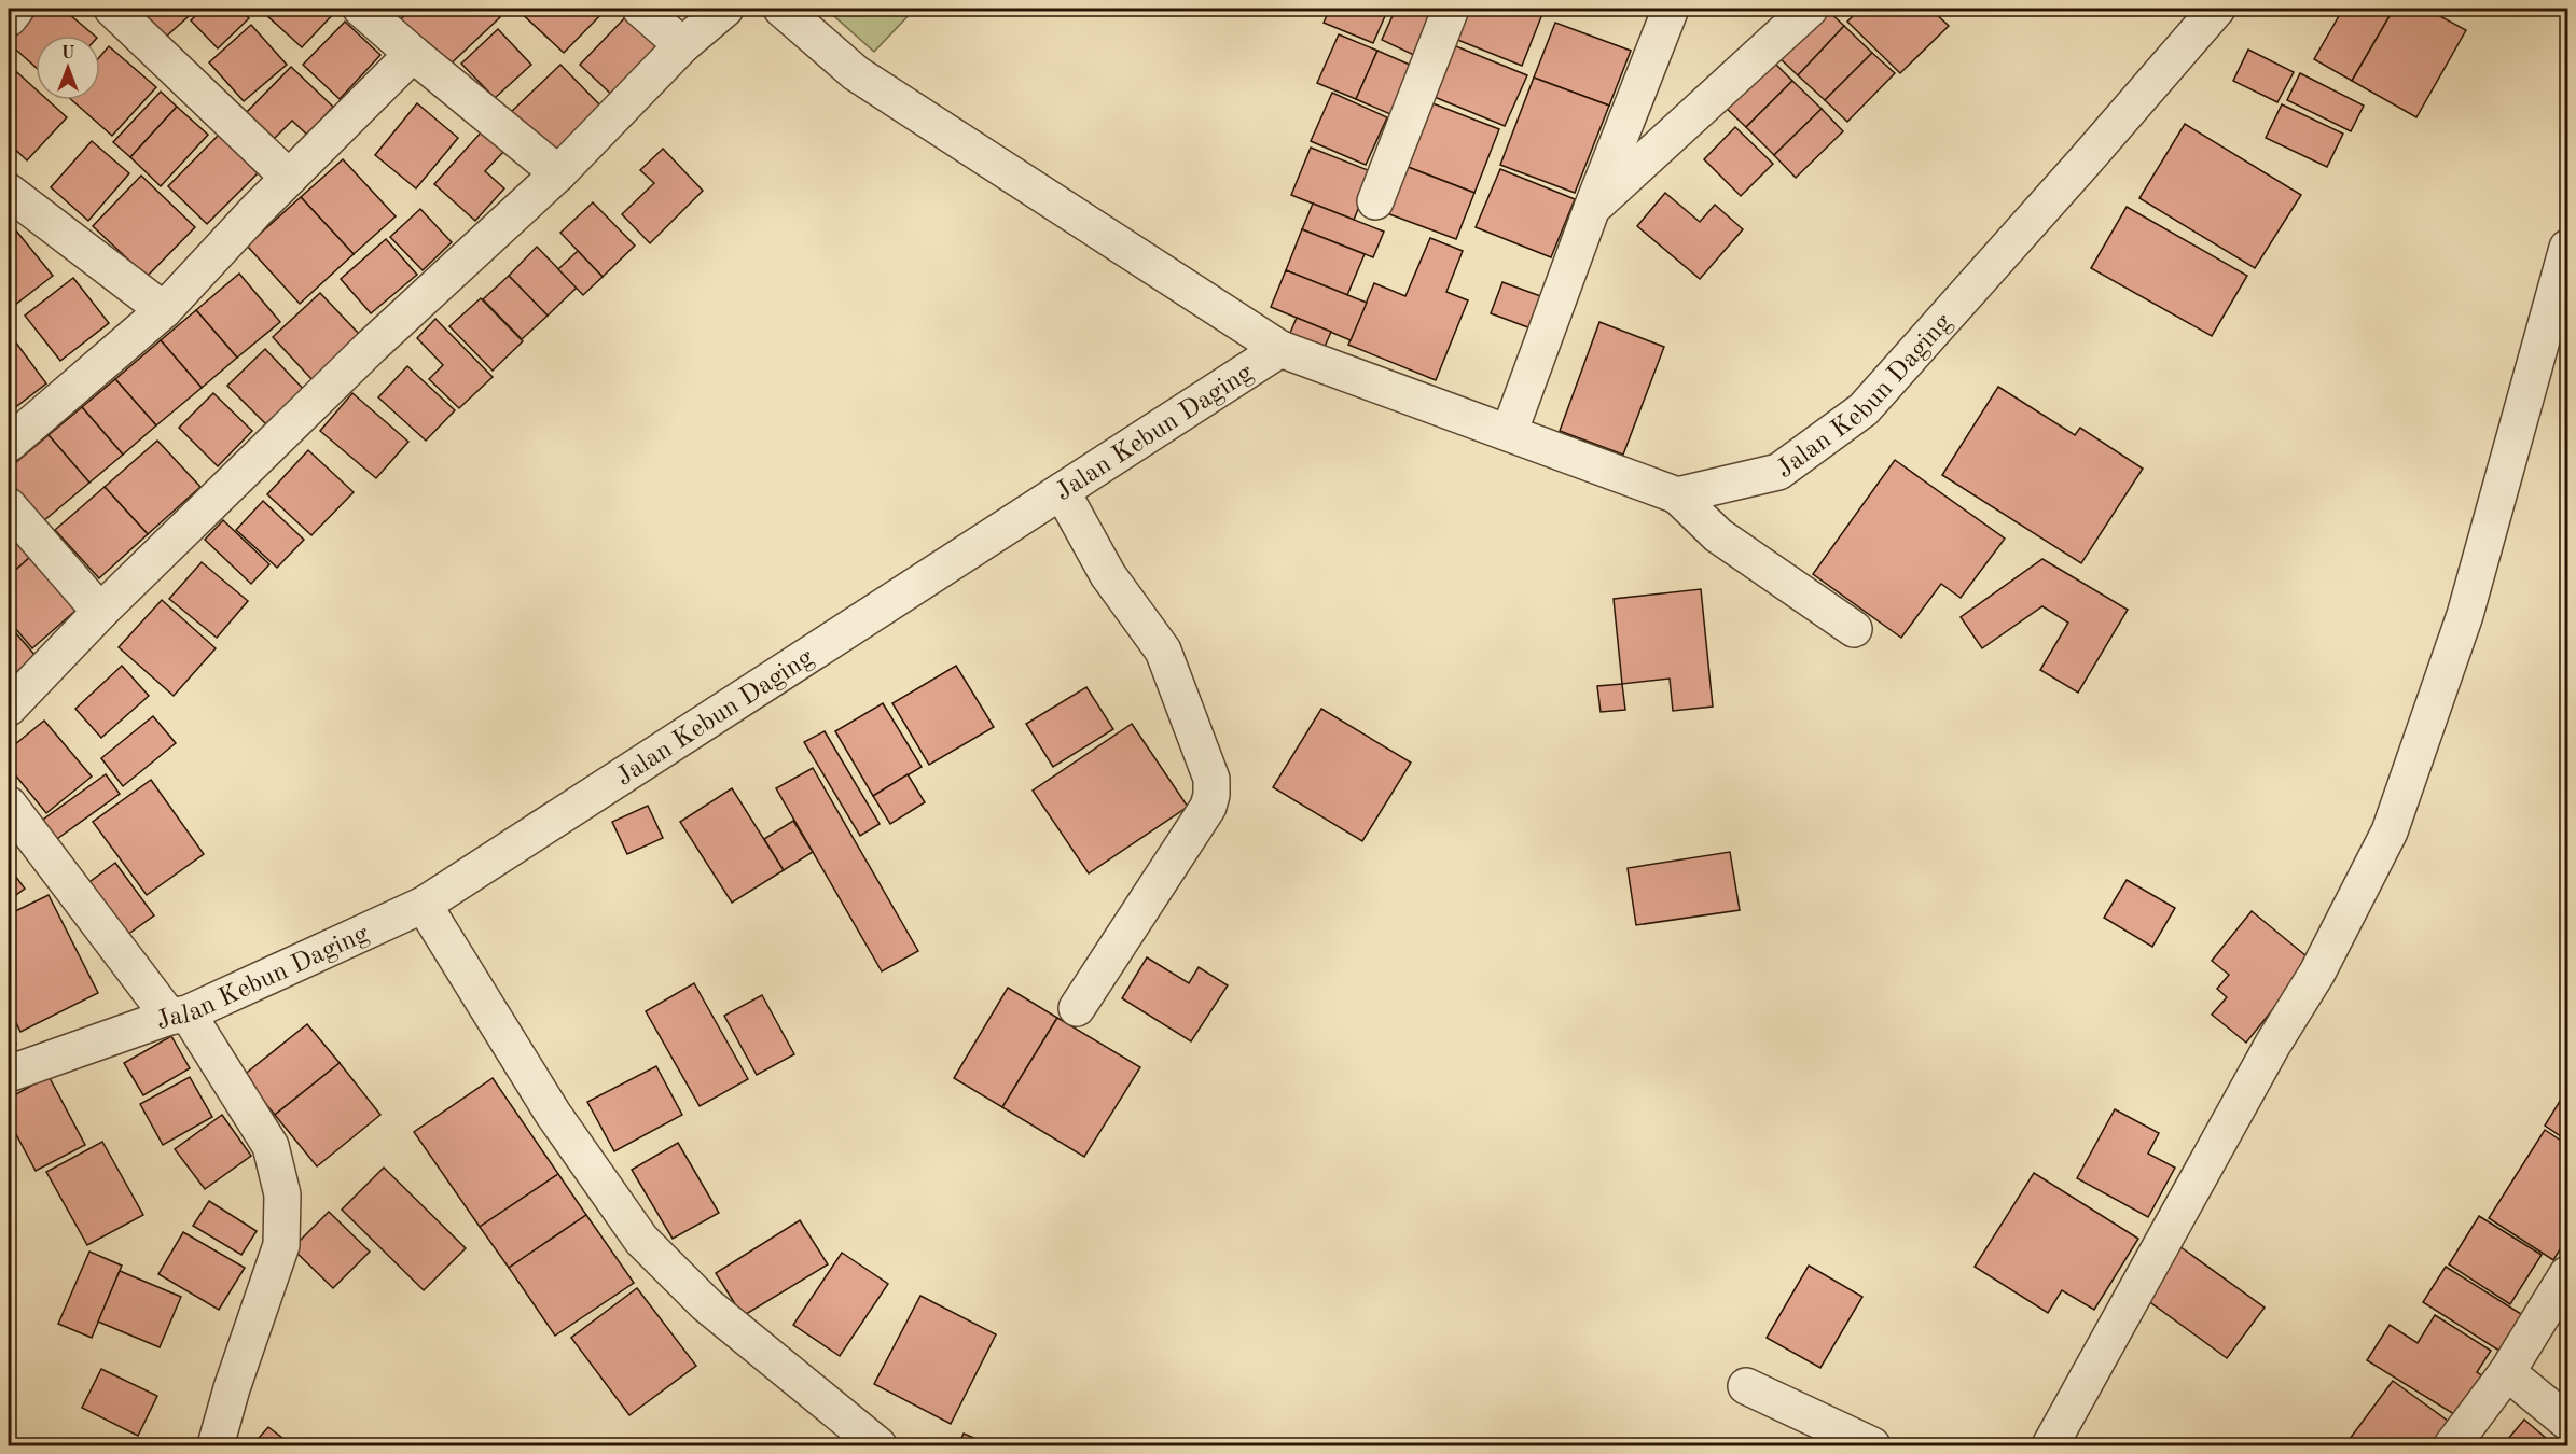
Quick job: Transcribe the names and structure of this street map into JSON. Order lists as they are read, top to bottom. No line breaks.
{"streets":{"street":["Jalan Kebun Daging"]},"north":"top"}
